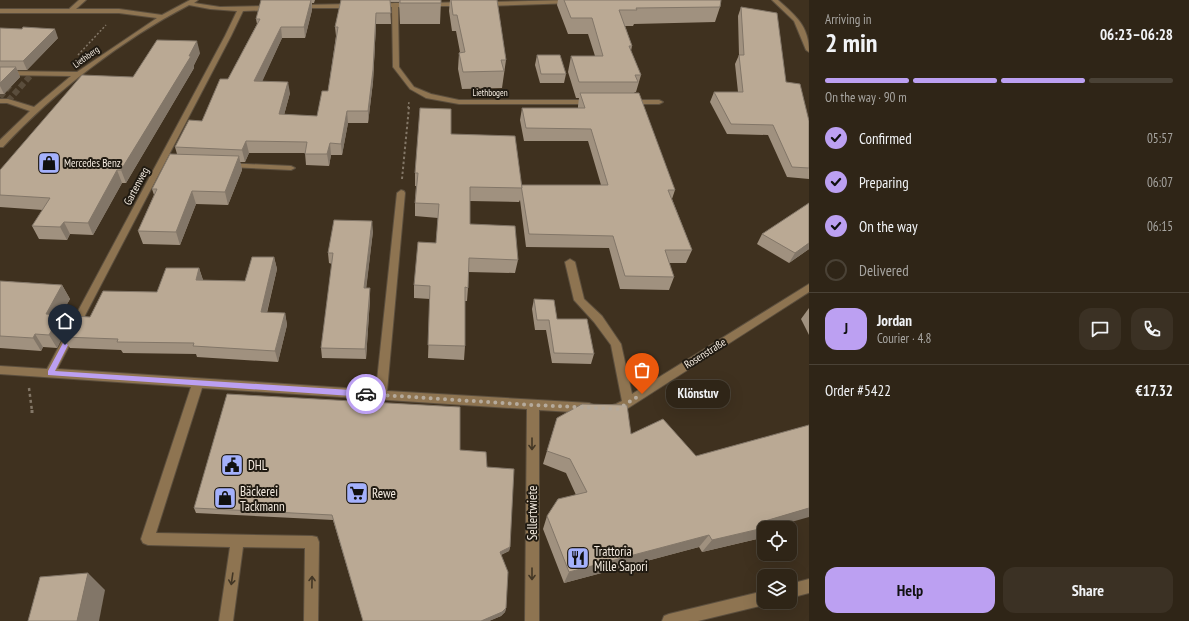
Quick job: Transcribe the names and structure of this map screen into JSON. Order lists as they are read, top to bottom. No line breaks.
{"streets":{"street":["Liethberg","Liethbogen","Gartenweg","Rosenstraße","Sellertwiete"]},"crossings":[["Gartenweg","Rosenstraße"],["Rosenstraße","Sellertwiete"]],"one_way":["Sellertwiete"],"places":{"shop":["Mercedes Benz","Bäckerei Tackmann"],"other":["Klönstuv"],"public building":["DHL"],"supermarket":["Rewe"],"restaurant":["Trattoria Mille Sapori"]},"page":{"heading":["2 min","Arriving in","06:23–06:28"],"panel":["Jordan","Courier · 4.8","Order #5422","€17.32"],"bar":"On the way · 90 m","list":[["Confirmed","05:57"],["Preparing","06:07"],["On the way","06:15"],"Delivered"],"round":"J","bubble":"Klönstuv","buttons":["Help","Share"]}}
